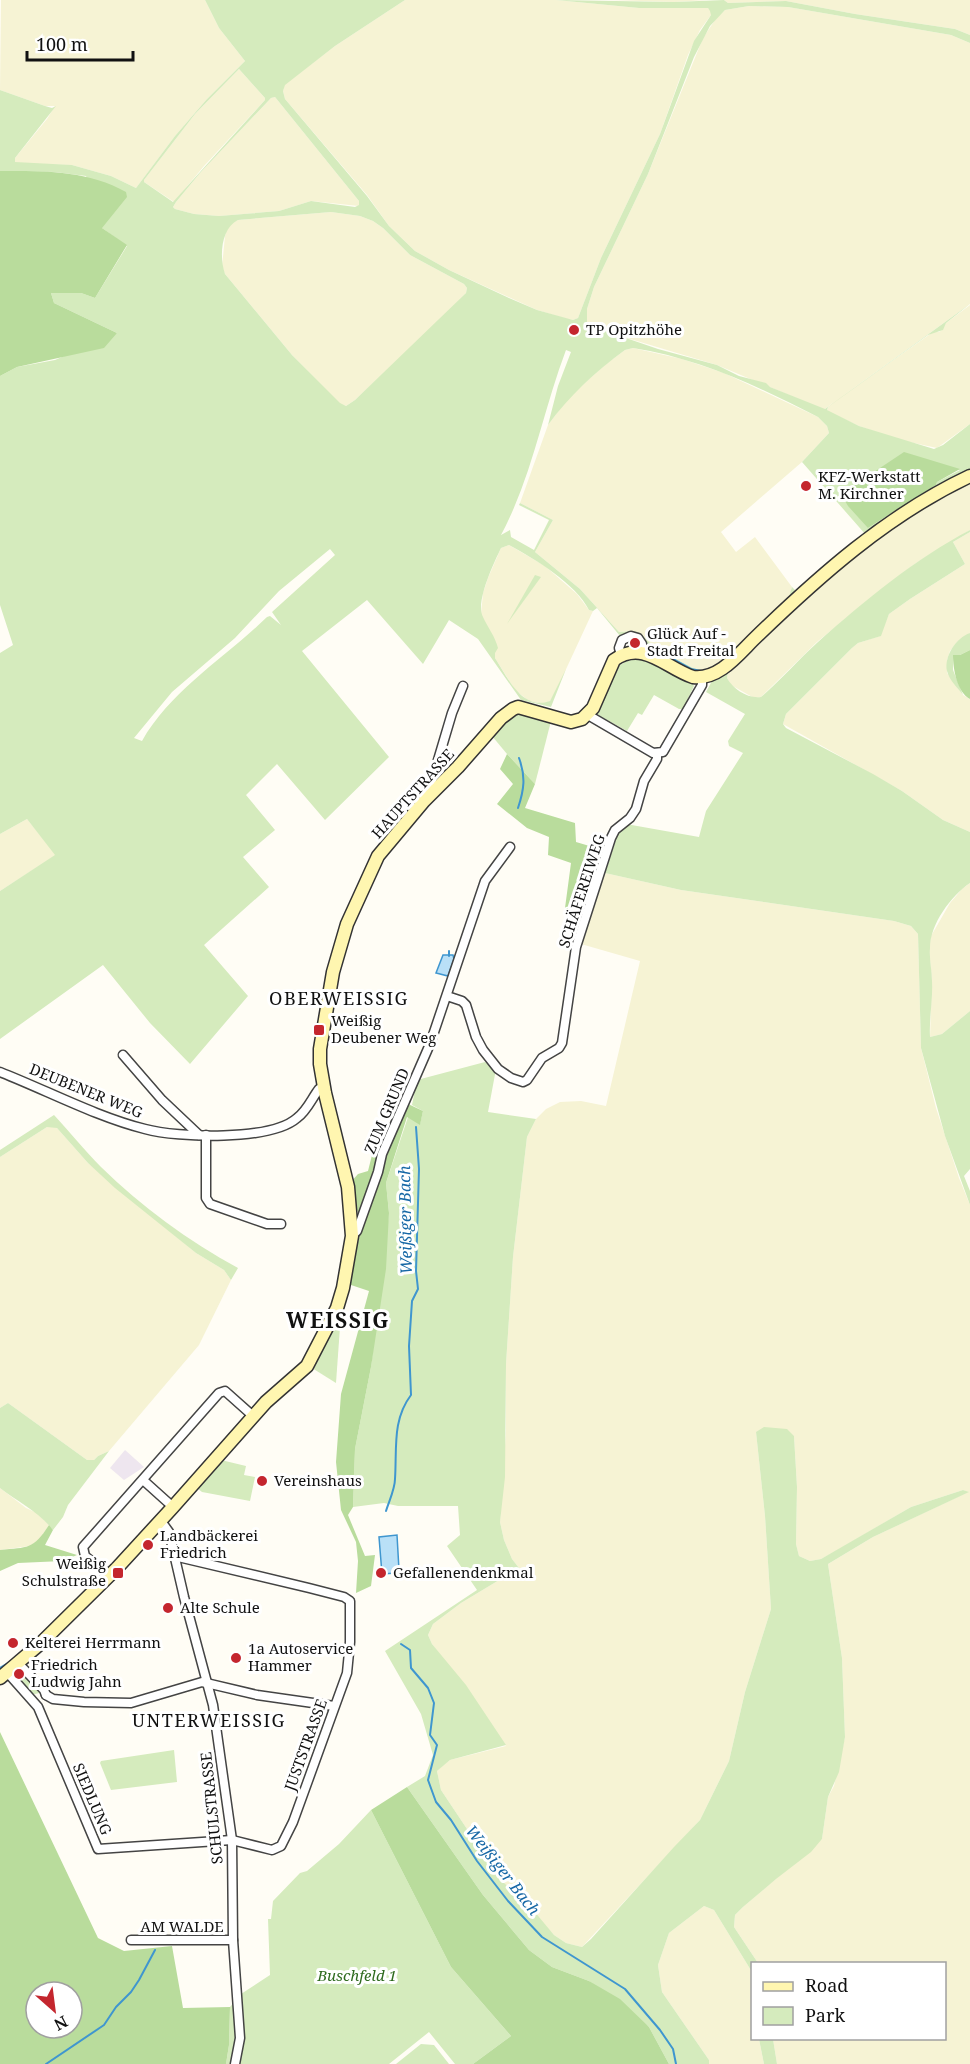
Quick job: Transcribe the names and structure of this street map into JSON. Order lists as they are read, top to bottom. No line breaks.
{"streets":{"street":["HAUPTSTRASSE","SCHÄFEREIWEG","DEUBENER WEG","ZUM GRUND","JUSTSTRASSE","SIEDLUNG","SCHULSTRASSE","AM WALDE"]},"crossings":[["HAUPTSTRASSE","DEUBENER WEG"],["HAUPTSTRASSE","ZUM GRUND"],["HAUPTSTRASSE","SIEDLUNG"],["HAUPTSTRASSE","SCHULSTRASSE"],["SCHÄFEREIWEG","ZUM GRUND"],["JUSTSTRASSE","SIEDLUNG"],["JUSTSTRASSE","SCHULSTRASSE"],["SIEDLUNG","SCHULSTRASSE"],["SCHULSTRASSE","AM WALDE"]],"districts":["OBERWEISSIG","WEISSIG","UNTERWEISSIG"],"water":["Weißiger Bach"],"parks":["Buschfeld 1"],"places":{"other":["TP Opitzhöhe","KFZ-Werkstatt M. Kirchner","Glück Auf - Stadt Freital","Vereinshaus","Landbäckerei Friedrich","Gefallenendenkmal","Alte Schule","Kelterei Herrmann","1a Autoservice Hammer","Friedrich Ludwig Jahn"],"transit":["Weißig Deubener Weg","Weißig Schulstraße"]},"legend":["Road","Park"],"scale_bar":"100 m","north":"bottom right"}
